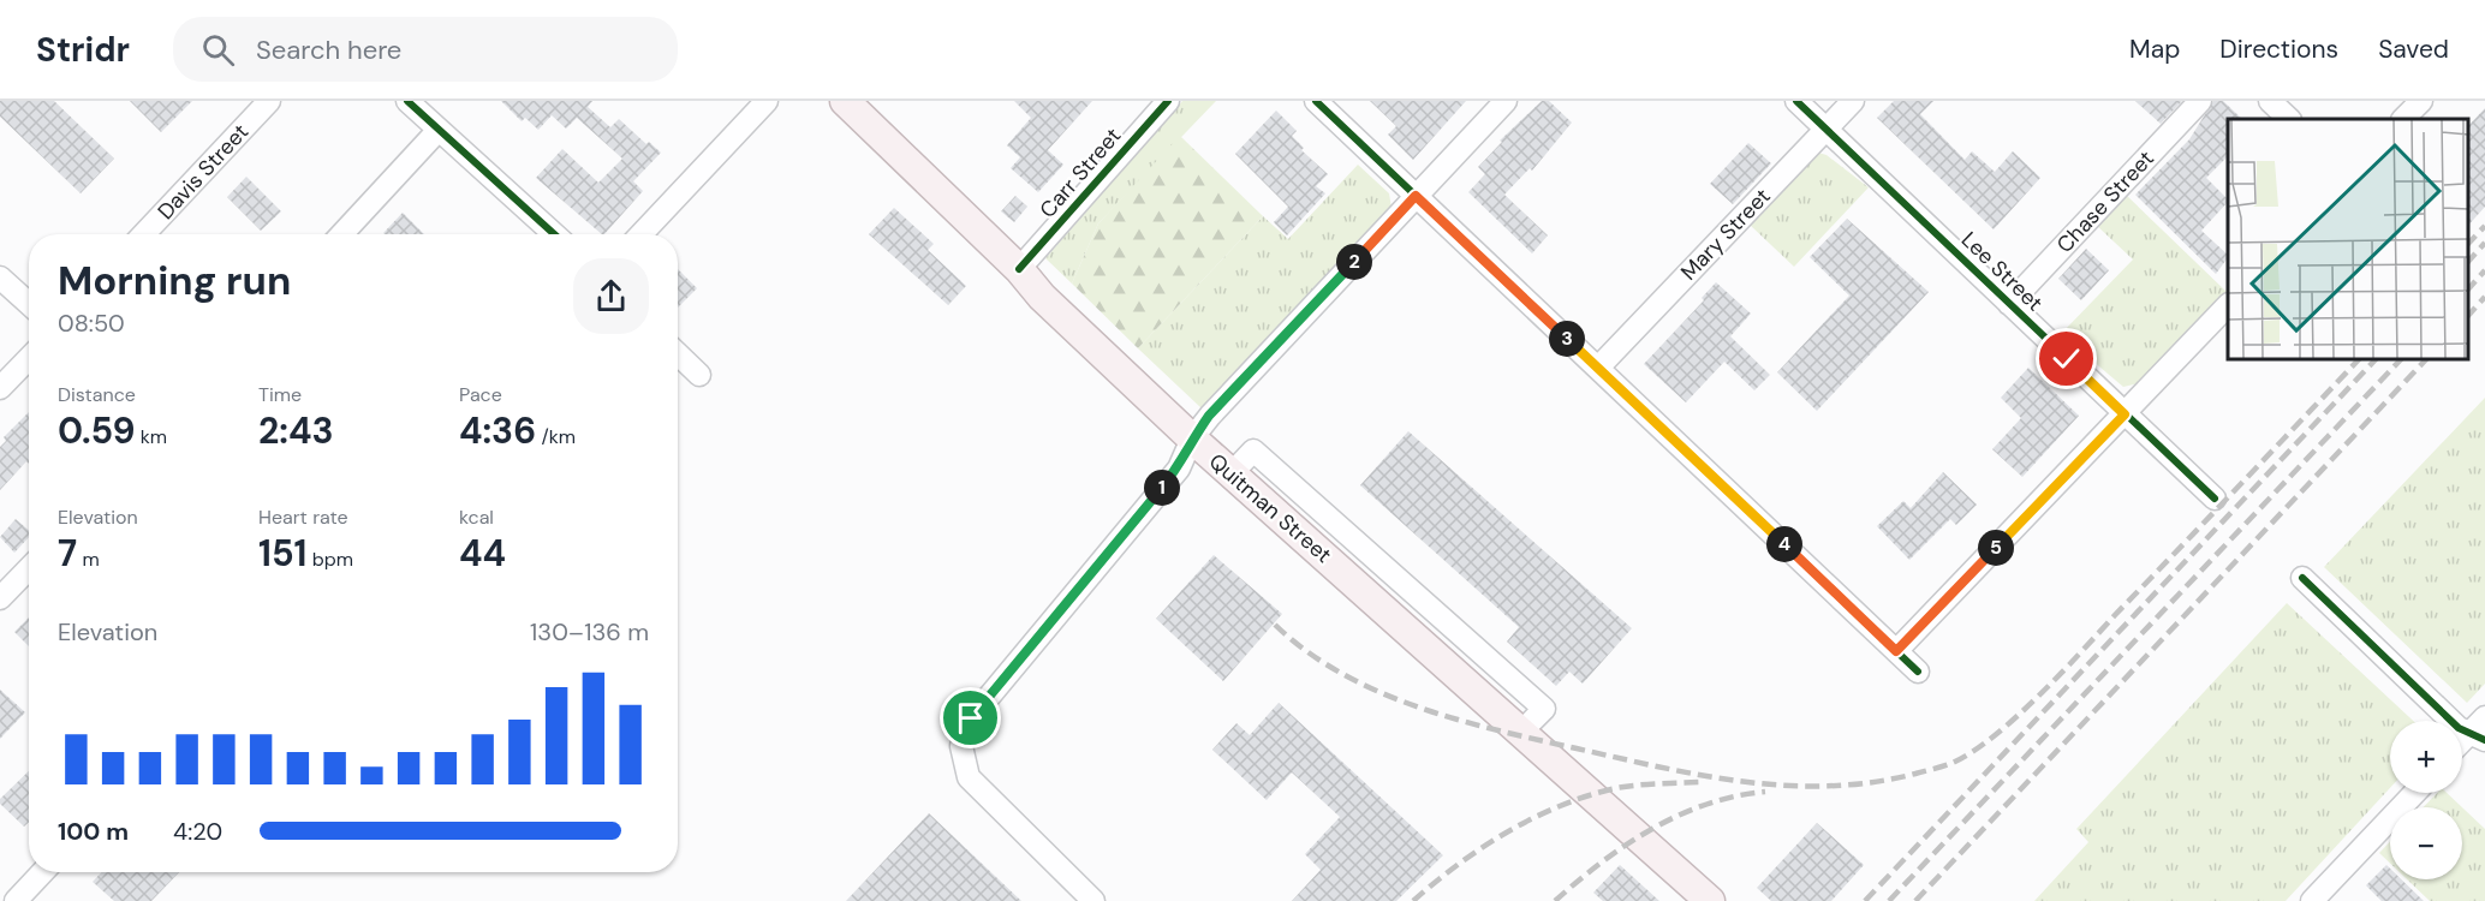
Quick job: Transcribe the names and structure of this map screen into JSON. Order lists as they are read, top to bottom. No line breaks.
{"streets":{"main road":["Quitman Street"],"street":["Davis Street","Carr Street","Chase Street","Mary Street","Lee Street"]},"crossings":[["Carr Street","Quitman Street"],["Chase Street","Lee Street"],["Mary Street","Lee Street"]],"page":{"header":"Stridr","search":"Search here","nav":["Map","Directions","Saved"],"heading":["Morning run","08:50"],"pins":["2","3","1","4","5"],"stats":[["Distance","0.59 km"],["Time","2:43"],["Pace","4:36 /km"],["Elevation","7 m"],["Heart rate","151 bpm"],["kcal","44"]],"chart":["Elevation","130–136 m"],"map_buttons":["+","−"],"list":[{"name":"100 m","note":"4:20"}]}}
